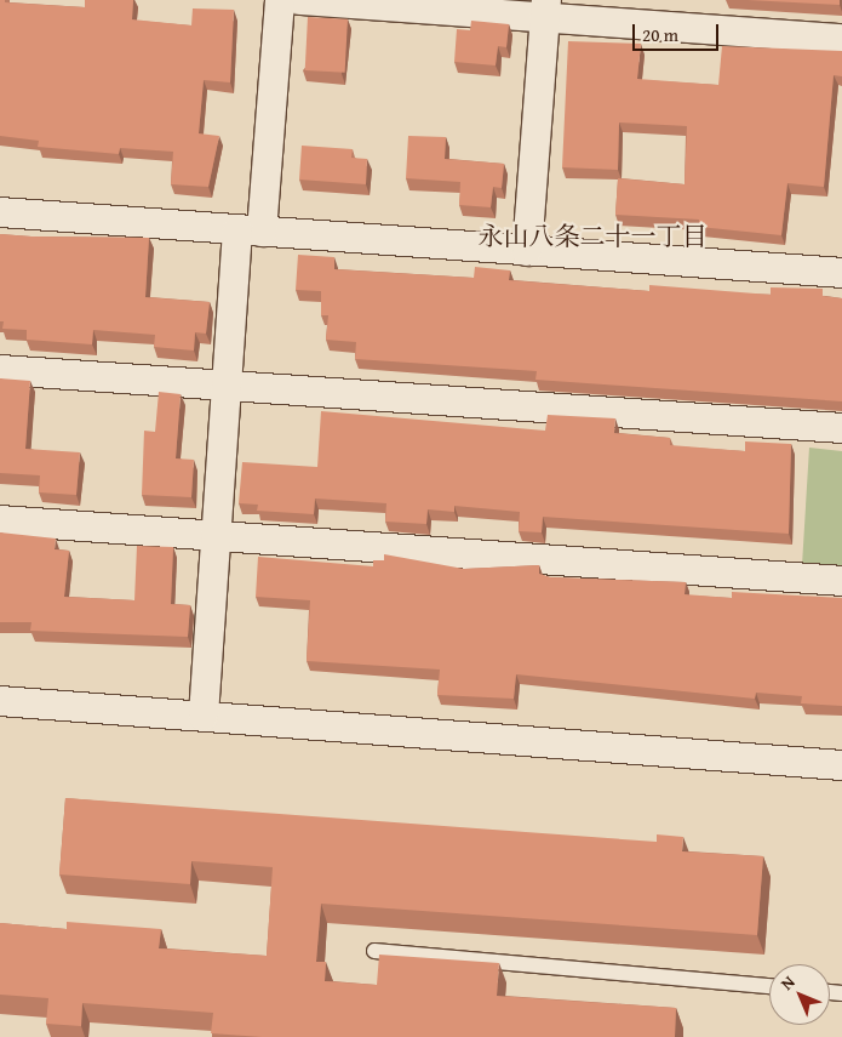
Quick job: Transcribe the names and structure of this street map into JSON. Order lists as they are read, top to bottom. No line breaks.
{"districts":["永山八条二十一丁目"],"scale_bar":"20 m","north":"top left"}
